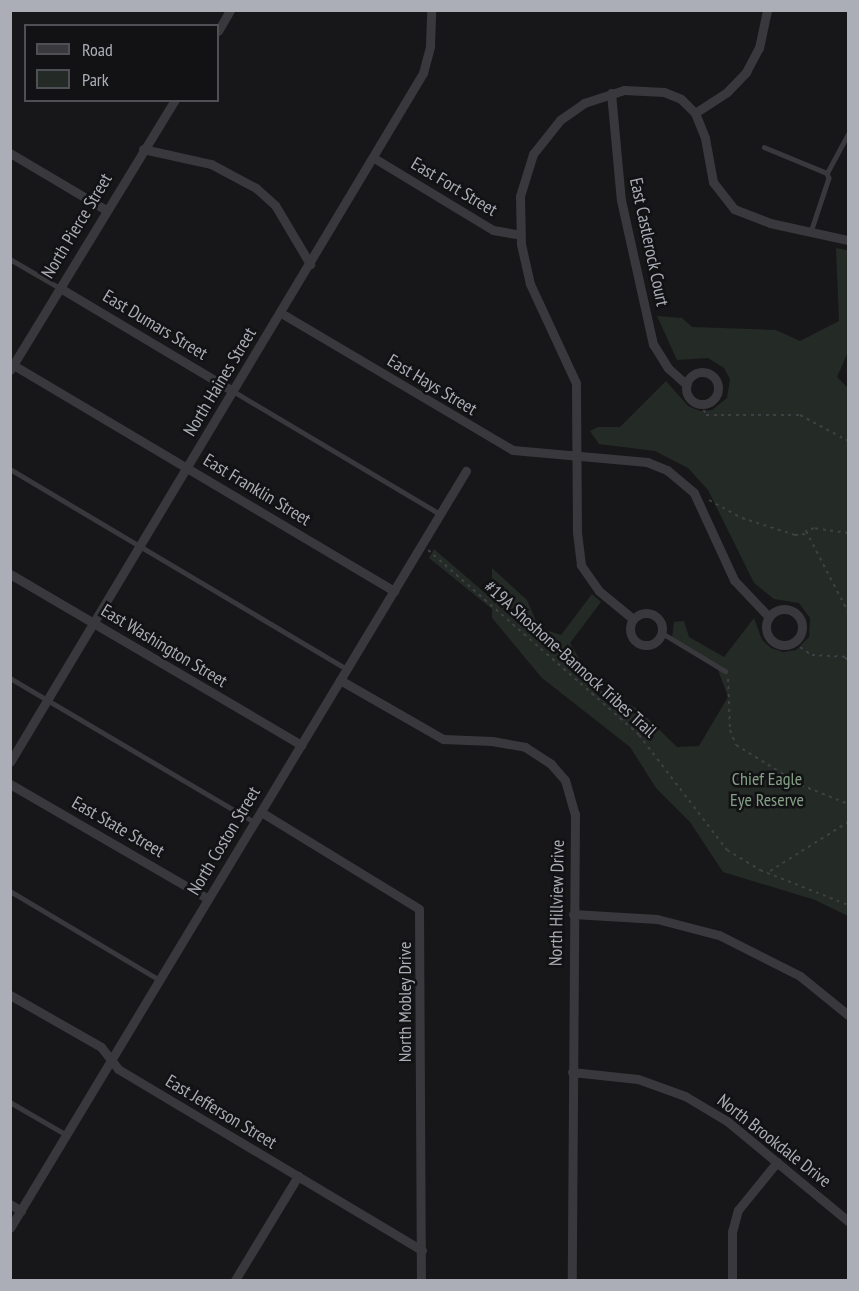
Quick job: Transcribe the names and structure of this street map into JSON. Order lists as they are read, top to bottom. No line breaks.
{"streets":{"street":["East Fort Street","North Pierce Street","East Castlerock Court","East Dumars Street","North Haines Street","East Hays Street","East Franklin Street","East Washington Street","East State Street","North Coston Street","North Hillview Drive","North Mobley Drive","East Jefferson Street","North Brookdale Drive"],"path":["#19A Shoshone-Bannock Tribes Trail"]},"crossings":[["East Fort Street","North Haines Street"],["North Pierce Street","East Dumars Street"],["North Pierce Street","East Franklin Street"],["East Dumars Street","North Haines Street"],["North Haines Street","East Hays Street"],["North Haines Street","East Franklin Street"],["North Haines Street","East Washington Street"],["East Franklin Street","North Coston Street"],["East Washington Street","North Coston Street"],["#19A Shoshone-Bannock Tribes Trail","North Coston Street"],["East State Street","North Coston Street"],["North Coston Street","North Hillview Drive"],["North Coston Street","North Mobley Drive"],["North Coston Street","East Jefferson Street"],["North Hillview Drive","North Brookdale Drive"],["North Mobley Drive","East Jefferson Street"]],"parks":["Chief Eagle Eye Reserve"],"legend":["Road","Park"]}
